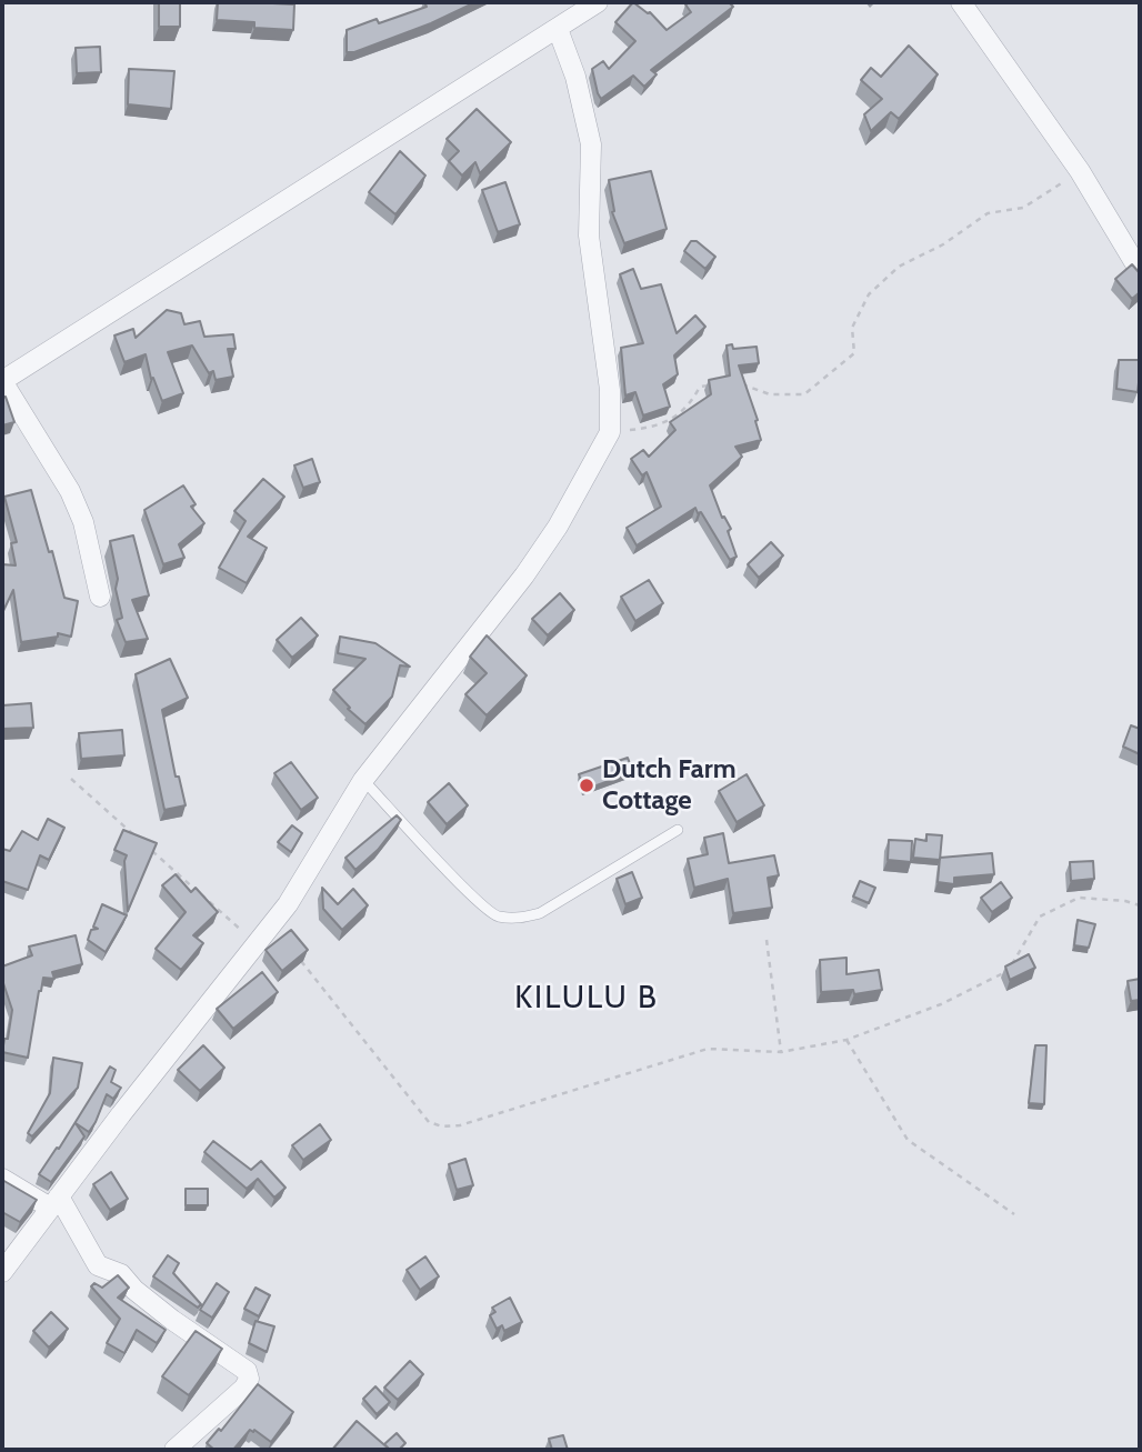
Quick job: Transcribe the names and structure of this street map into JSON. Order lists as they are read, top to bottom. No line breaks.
{"districts":["KILULU B"],"places":["Dutch Farm Cottage"]}
